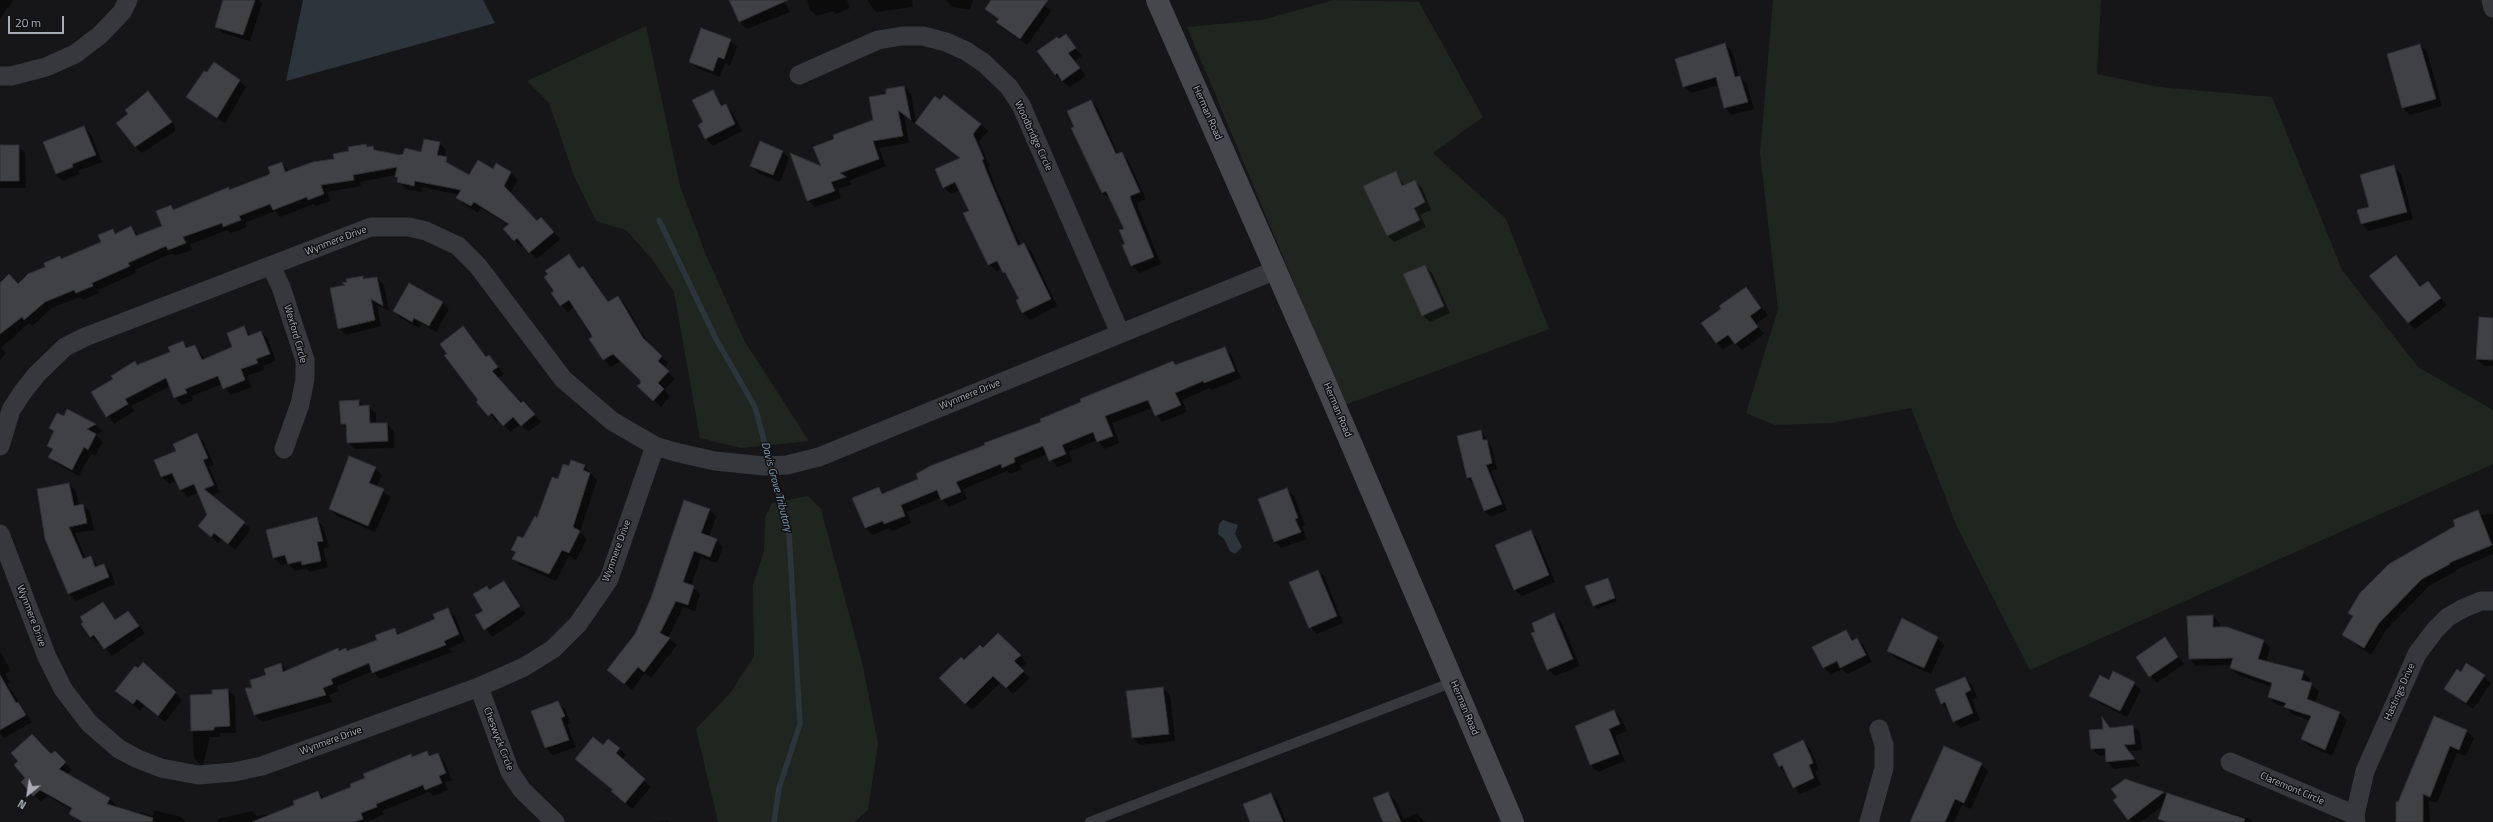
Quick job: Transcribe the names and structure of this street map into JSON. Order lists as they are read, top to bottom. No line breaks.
{"streets":{"street":["Herman Road","Woodbridge Circle","Wynmere Drive","Wexford Circle","Hastings Drive","Cheswyck Circle","Claremont Circle"]},"crossings":[["Herman Road","Wynmere Drive"],["Woodbridge Circle","Wynmere Drive"],["Wynmere Drive","Wexford Circle"],["Wynmere Drive","Cheswyck Circle"],["Hastings Drive","Claremont Circle"]],"water":["Davis Grove Tributary"],"scale_bar":"20 m","north":"bottom left"}
